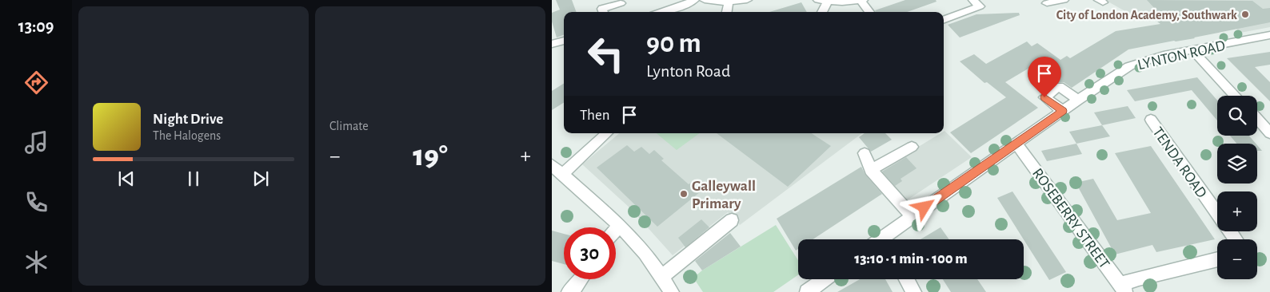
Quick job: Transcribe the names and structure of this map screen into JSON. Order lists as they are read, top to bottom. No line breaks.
{"streets":{"street":["LYNTON ROAD","TENDA ROAD","ROSEBERRY STREET"]},"crossings":[["LYNTON ROAD","ROSEBERRY STREET"]],"places":["City of London Academy, Southwark","Galleywall Primary"],"page":{"tabs":"13:09","tile":"Climate","turn":["90 m","Lynton Road"],"map_buttons":["+","−"],"then":"Then","song":["Night Drive","The Halogens"],"heat":["−","19°","+"],"limit":"30","trip":"13:10 · 1 min · 100 m"}}
